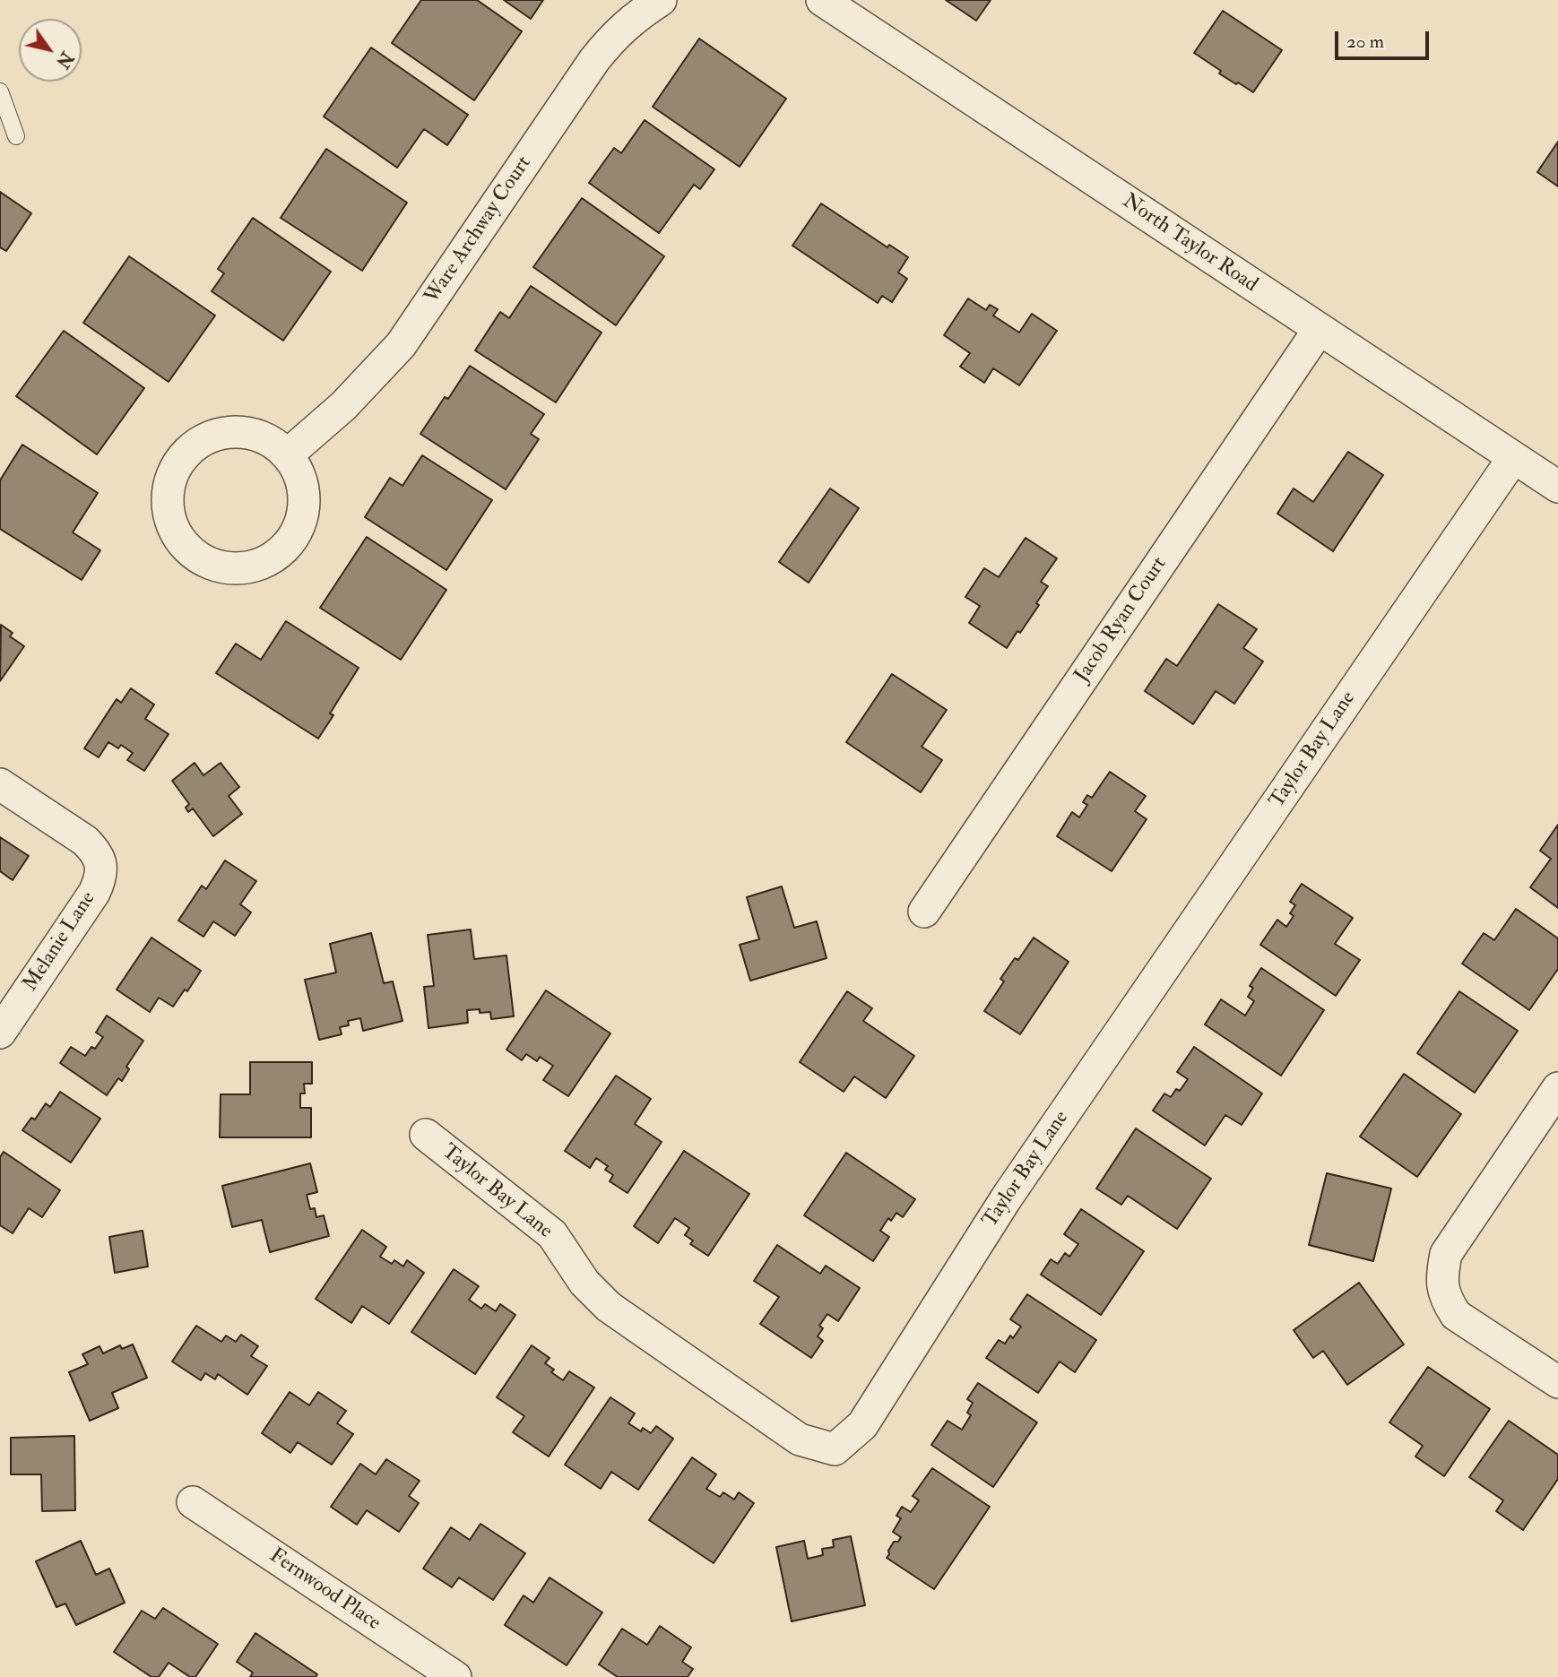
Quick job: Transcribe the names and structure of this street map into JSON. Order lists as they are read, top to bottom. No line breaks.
{"streets":{"street":["Ware Archway Court","North Taylor Road","Jacob Ryan Court","Taylor Bay Lane","Melanie Lane","Fernwood Place"]},"crossings":[["North Taylor Road","Jacob Ryan Court"],["North Taylor Road","Taylor Bay Lane"]],"scale_bar":"20 m","north":"bottom right"}
